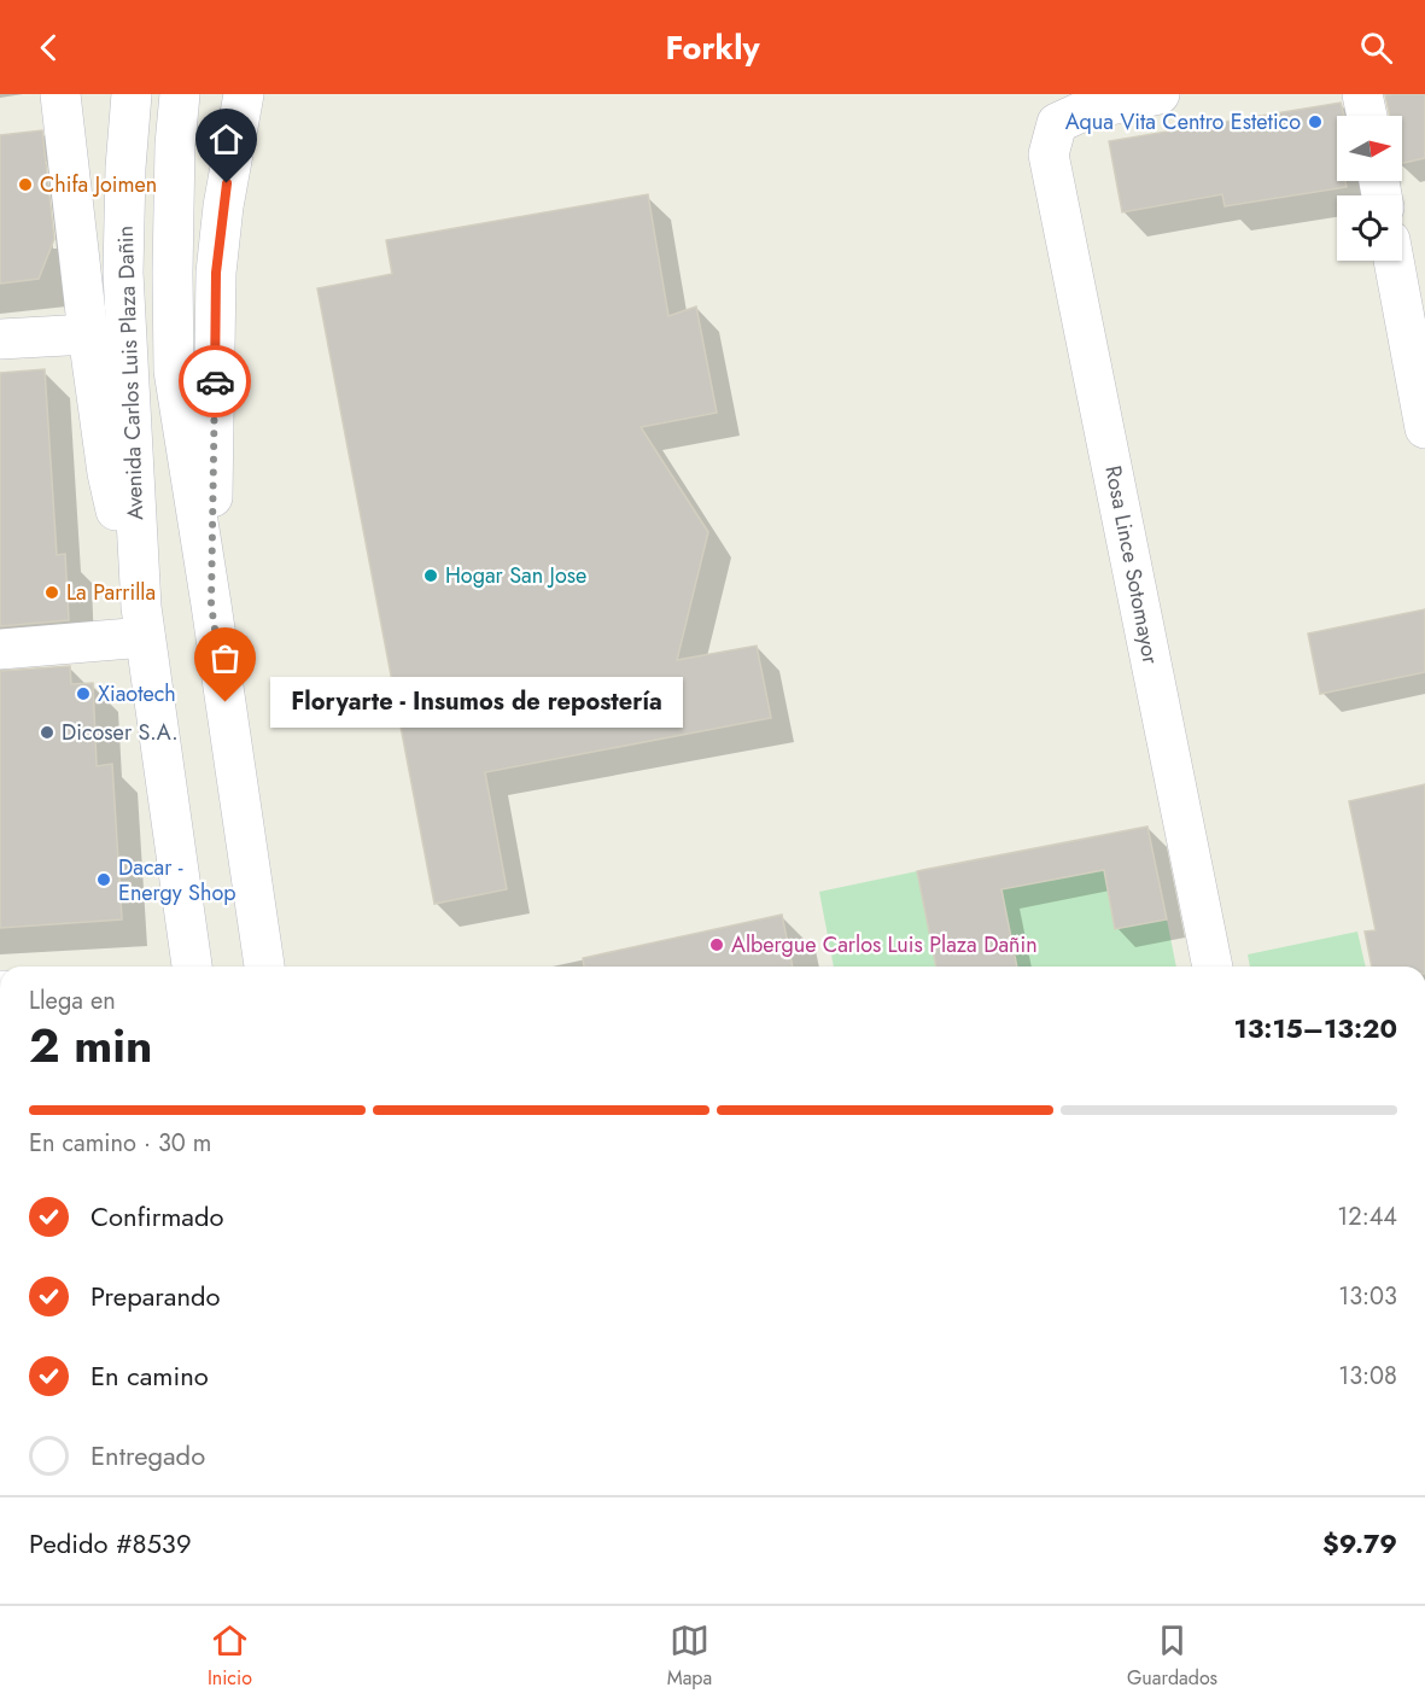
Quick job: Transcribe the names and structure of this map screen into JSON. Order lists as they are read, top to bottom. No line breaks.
{"streets":{"main road":["Avenida Carlos Luis Plaza Dañin","Rosa Lince Sotomayor"]},"places":["Aqua Vita Centro Estetico","Chifa Joimen","Hogar San Jose","La Parrilla","Xiaotech","Floryarte - Insumos de repostería","Dicoser S.A.","Dacar - Energy Shop","Albergue Carlos Luis Plaza Dañin"],"north":"right","page":{"header":"Forkly","bubble":"Floryarte - Insumos de repostería","heading":["2 min","Llega en","13:15–13:20"],"panel":["Pedido #8539","$9.79"],"bar":"En camino · 30 m","list":[["Confirmado","12:44"],["Preparando","13:03"],["En camino","13:08"],"Entregado"],"tabs":["Inicio","Mapa","Guardados"]}}
